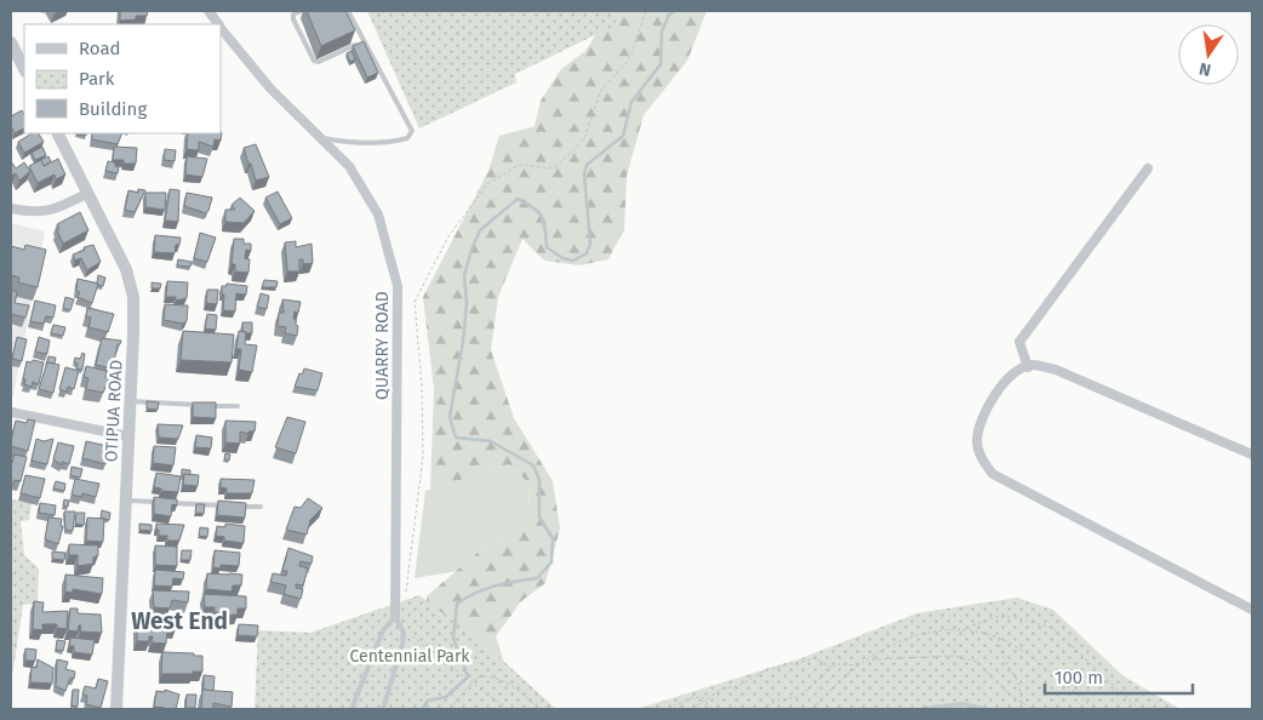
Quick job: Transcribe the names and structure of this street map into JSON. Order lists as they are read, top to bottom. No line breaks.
{"streets":{"street":["QUARRY ROAD","OTIPUA ROAD"]},"districts":["West End"],"parks":["Centennial Park"],"legend":["Road","Park","Building"],"scale_bar":"100 m","north":"bottom"}
